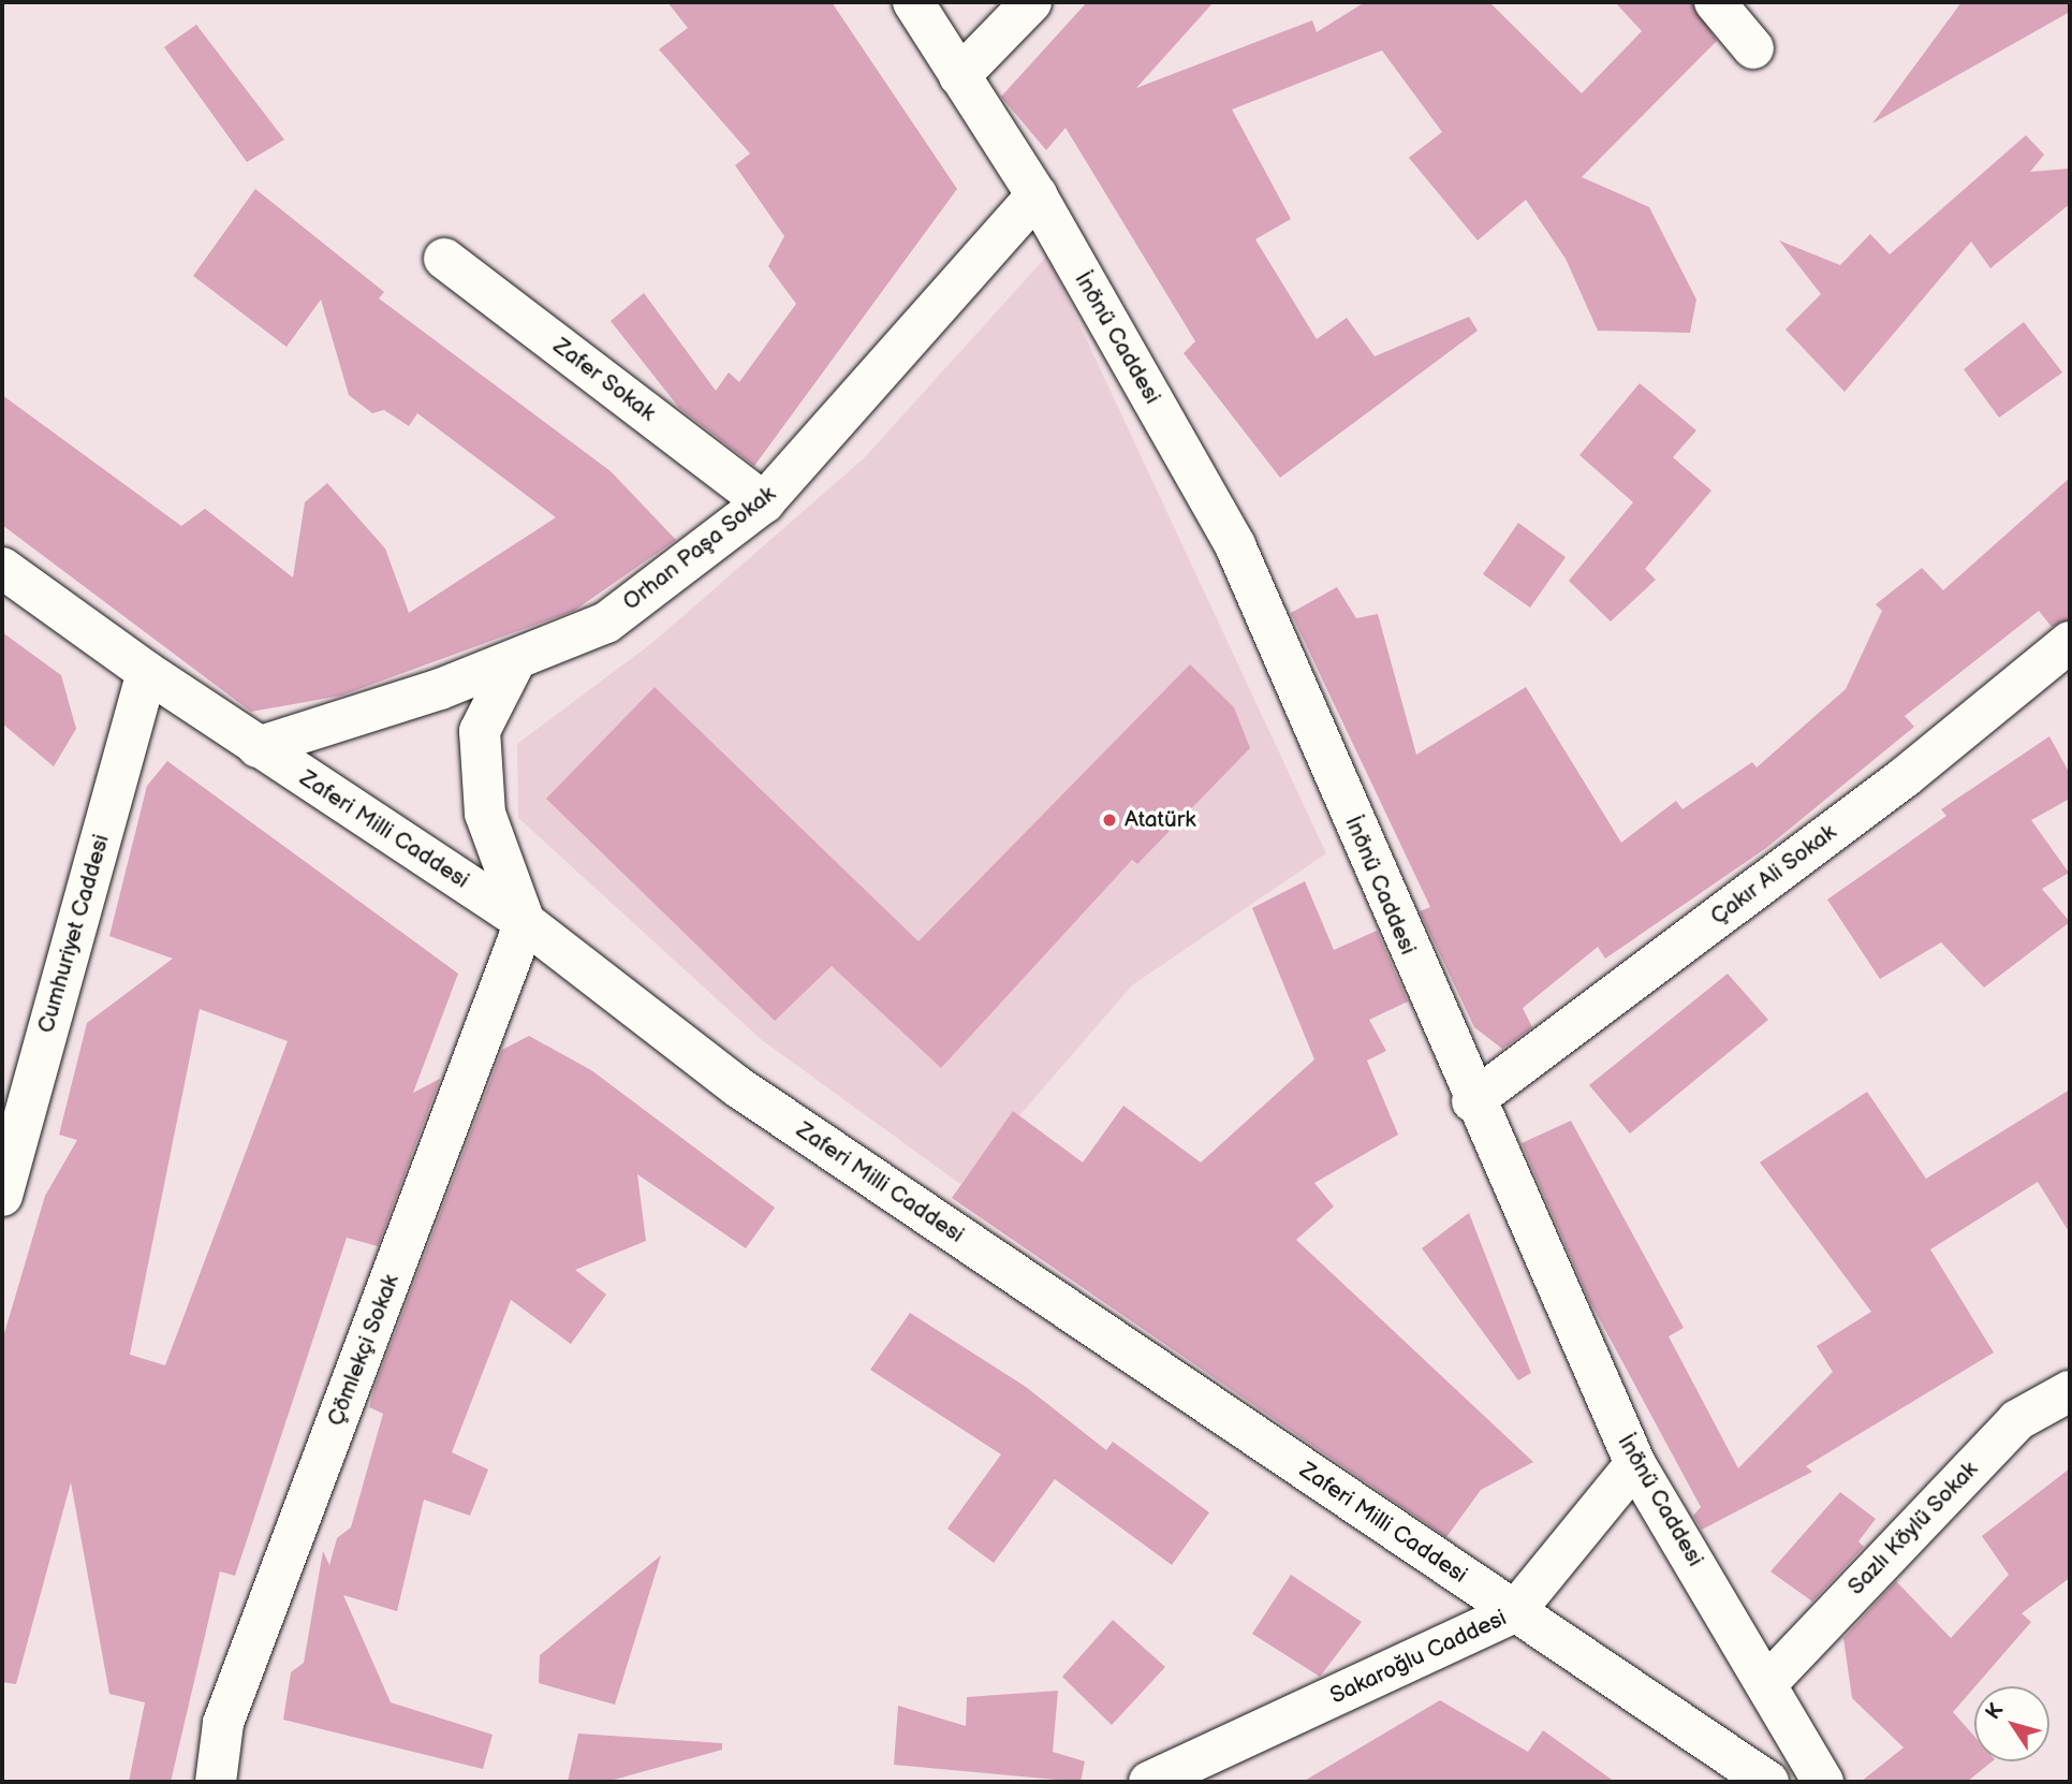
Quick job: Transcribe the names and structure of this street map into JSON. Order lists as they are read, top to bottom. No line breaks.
{"streets":{"street":["İnönü Caddesi","Zafer Sokak","Orhan Paşa Sokak","Zaferi Milli Caddesi","Çakır Ali Sokak","Cumhuriyet Caddesi","Çömlekçi Sokak","Sazlı Köylü Sokak","Sakaroğlu Caddesi"]},"crossings":[["İnönü Caddesi","Orhan Paşa Sokak"],["İnönü Caddesi","Çakır Ali Sokak"],["İnönü Caddesi","Sazlı Köylü Sokak"],["İnönü Caddesi","Sakaroğlu Caddesi"],["Zafer Sokak","Orhan Paşa Sokak"],["Orhan Paşa Sokak","Zaferi Milli Caddesi"],["Zaferi Milli Caddesi","Cumhuriyet Caddesi"],["Zaferi Milli Caddesi","Çömlekçi Sokak"],["Zaferi Milli Caddesi","Sakaroğlu Caddesi"]],"places":["Atatürk"],"north":"top left"}
